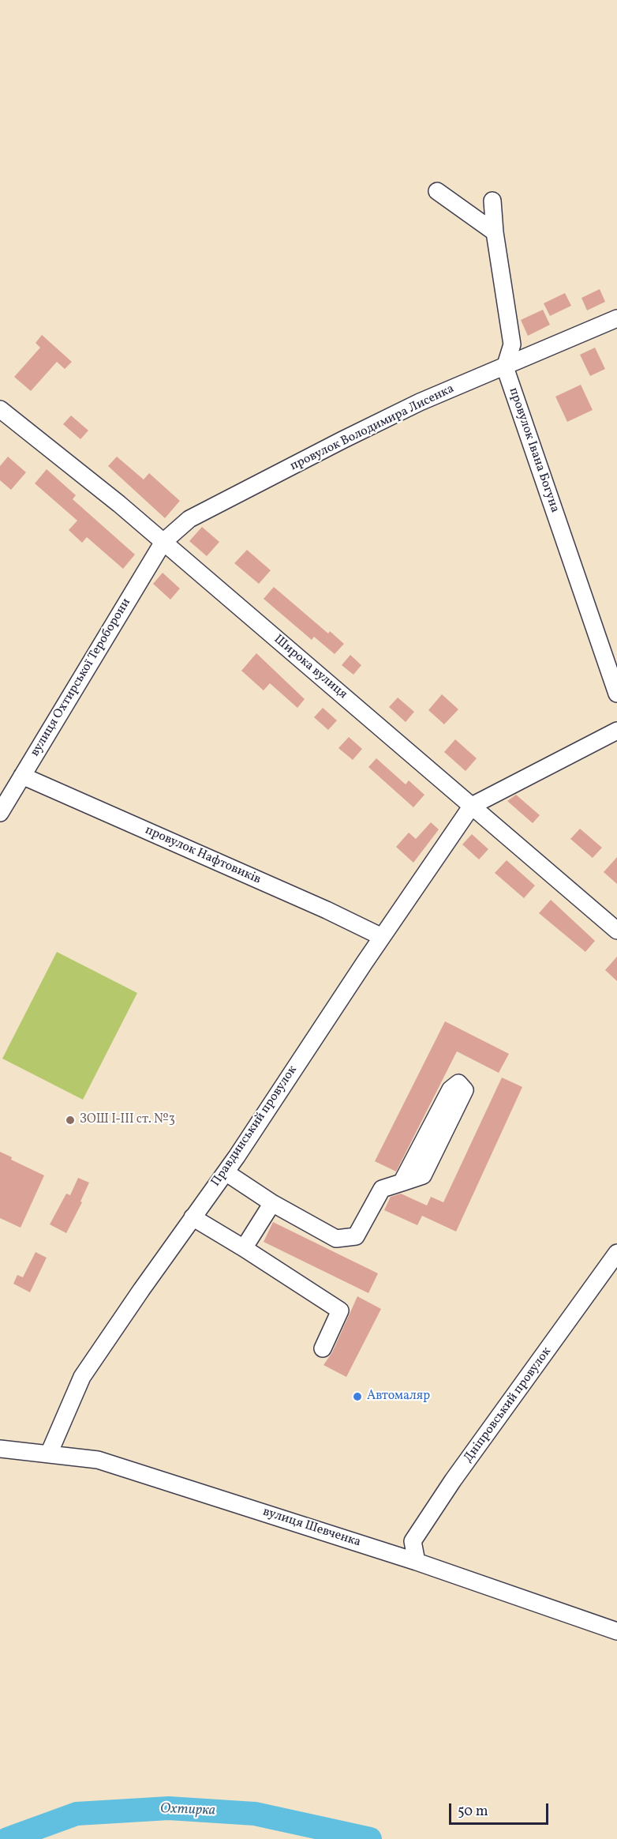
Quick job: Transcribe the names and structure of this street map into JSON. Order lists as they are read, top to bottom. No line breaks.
{"streets":{"street":["провулок Володимира Лисенка","провулок Івана Богуна","Широка вулиця","вулиця Охтирської Тероборони","провулок Нафтовиків","Правдинський провулок","Дніпровський провулок","вулиця Шевченка"]},"crossings":[["провулок Володимира Лисенка","провулок Івана Богуна"],["провулок Володимира Лисенка","Широка вулиця"],["провулок Володимира Лисенка","вулиця Охтирської Тероборони"],["Широка вулиця","вулиця Охтирської Тероборони"],["Широка вулиця","Правдинський провулок"],["вулиця Охтирської Тероборони","провулок Нафтовиків"],["провулок Нафтовиків","Правдинський провулок"],["Правдинський провулок","вулиця Шевченка"],["Дніпровський провулок","вулиця Шевченка"]],"water":["Охтирка"],"places":["ЗОШ І-ІІІ ст. №3","Автомаляр"],"scale_bar":"50 m"}
